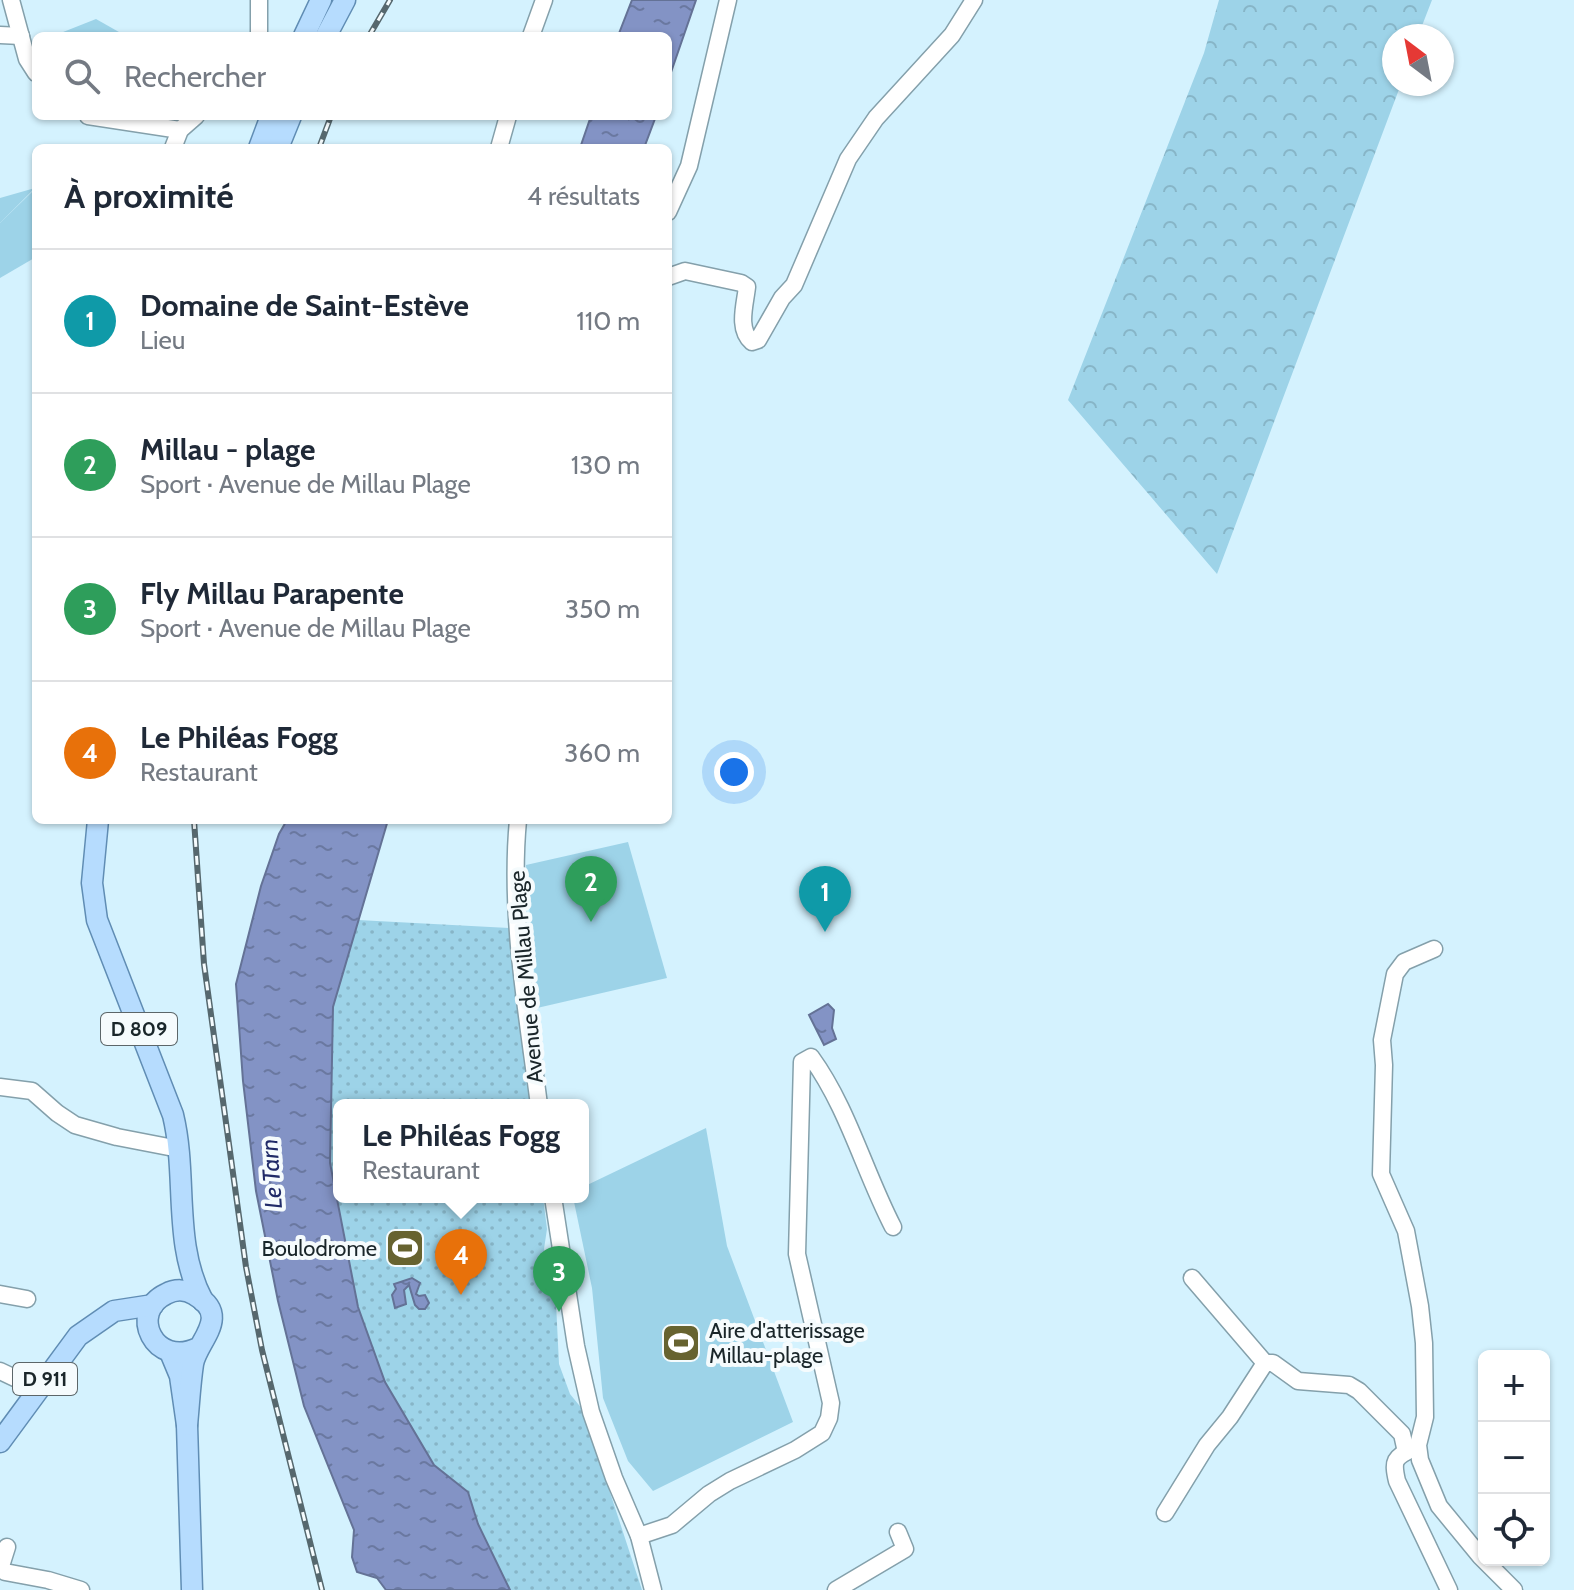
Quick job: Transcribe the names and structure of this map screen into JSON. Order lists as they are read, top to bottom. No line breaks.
{"streets":{"main road":["D 809","D 911"],"street":["Avenue de Millau Plage"]},"crossings":[["D 809","D 911"]],"water":["Le Tarn"],"places":{"sports":["Boulodrome","Aire d'atterissage Millau-plage"]},"north":"top left","page":{"search":"Rechercher","heading":["À proximité","4 résultats"],"list":[{"mark":"1","name":"Domaine de Saint-Estève","note":"Lieu","value":"110 m"},{"mark":"2","name":"Millau - plage","note":"Sport · Avenue de Millau Plage","value":"130 m"},{"mark":"3","name":"Fly Millau Parapente","note":"Sport · Avenue de Millau Plage","value":"350 m"},{"mark":"4","name":"Le Philéas Fogg","note":"Restaurant","value":"360 m"}],"pins":["2","1","4","3"],"popup":["Le Philéas Fogg","Restaurant"],"map_buttons":["+","−"]}}
